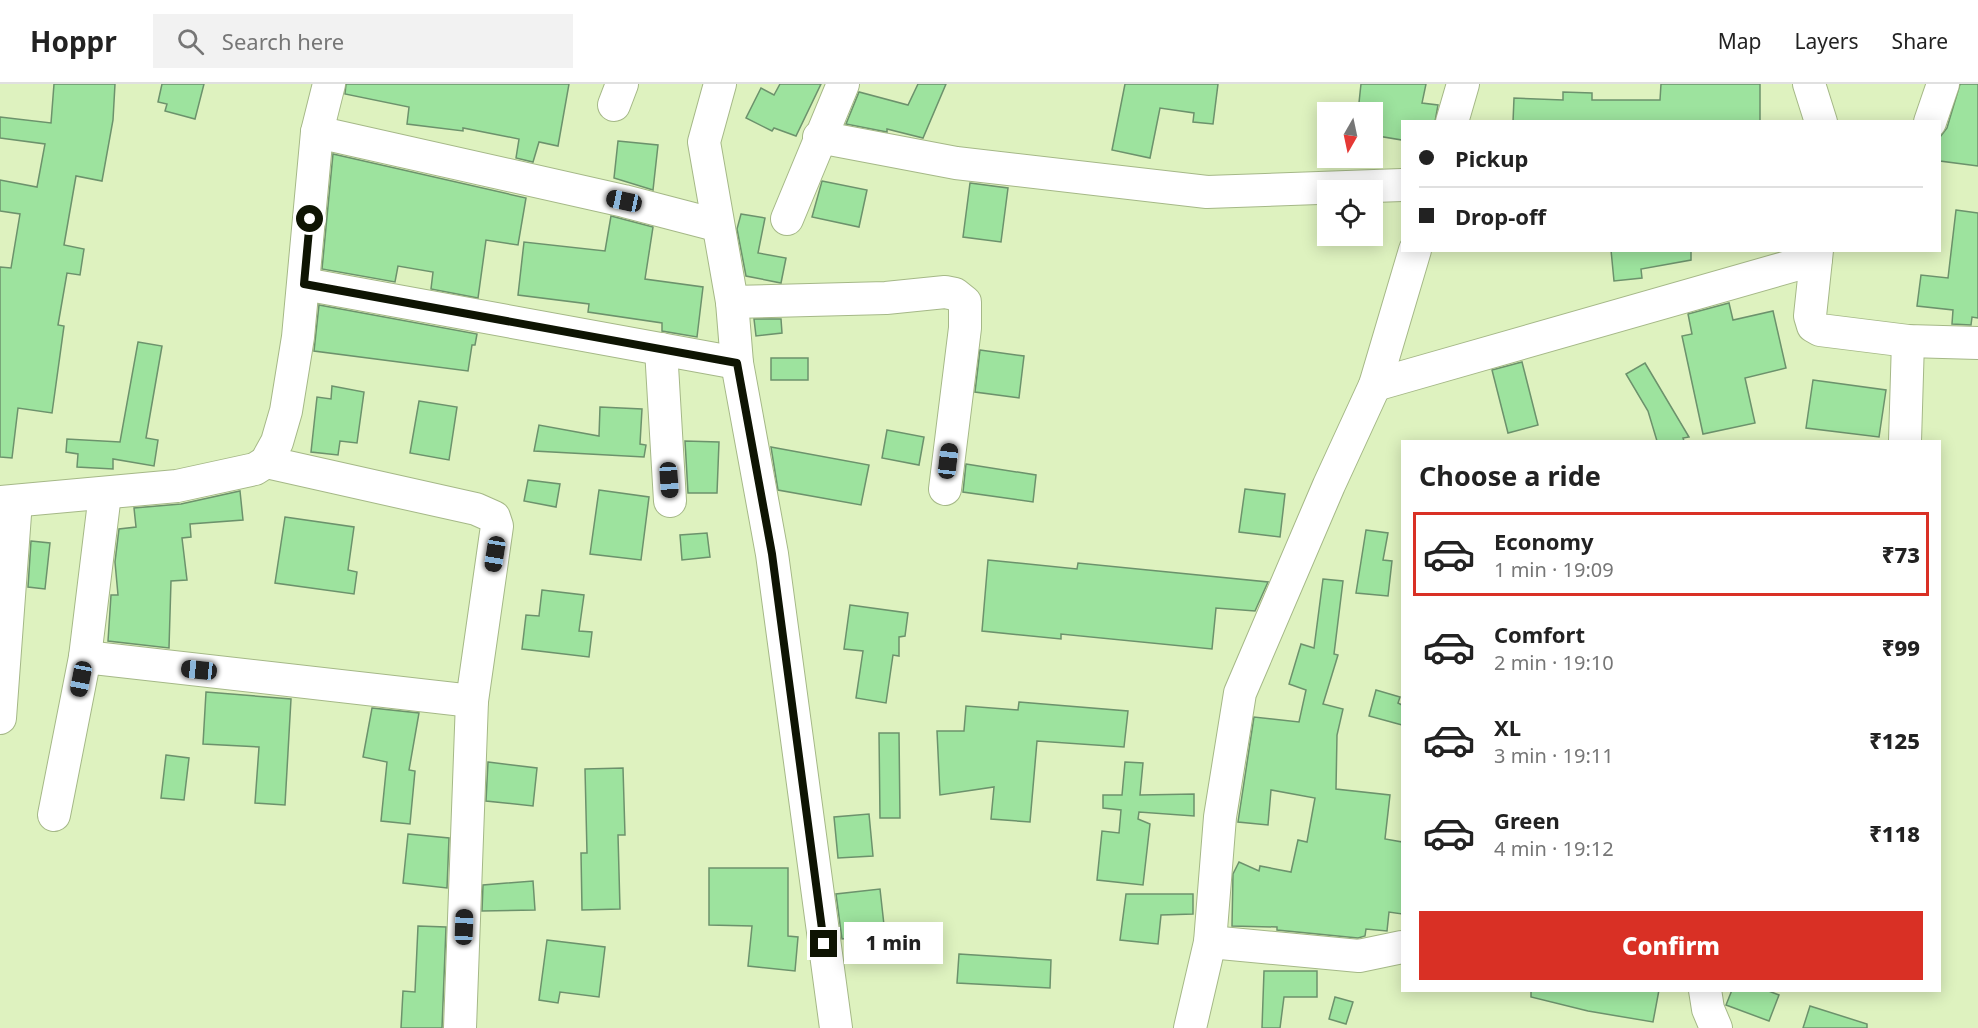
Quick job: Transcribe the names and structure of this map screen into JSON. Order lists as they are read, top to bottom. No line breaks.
{"north":"bottom","page":{"header":"Hoppr","search":"Search here","nav":["Map","Layers","Share"],"banner":["Pickup","Drop-off"],"heading":"Choose a ride","list":[{"name":"Economy","note":"1 min · 19:09","value":"₹73"},{"name":"Comfort","note":"2 min · 19:10","value":"₹99"},{"name":"XL","note":"3 min · 19:11","value":"₹125"},{"name":"Green","note":"4 min · 19:12","value":"₹118"}],"buttons":"Confirm","bubble":"1 min"}}
